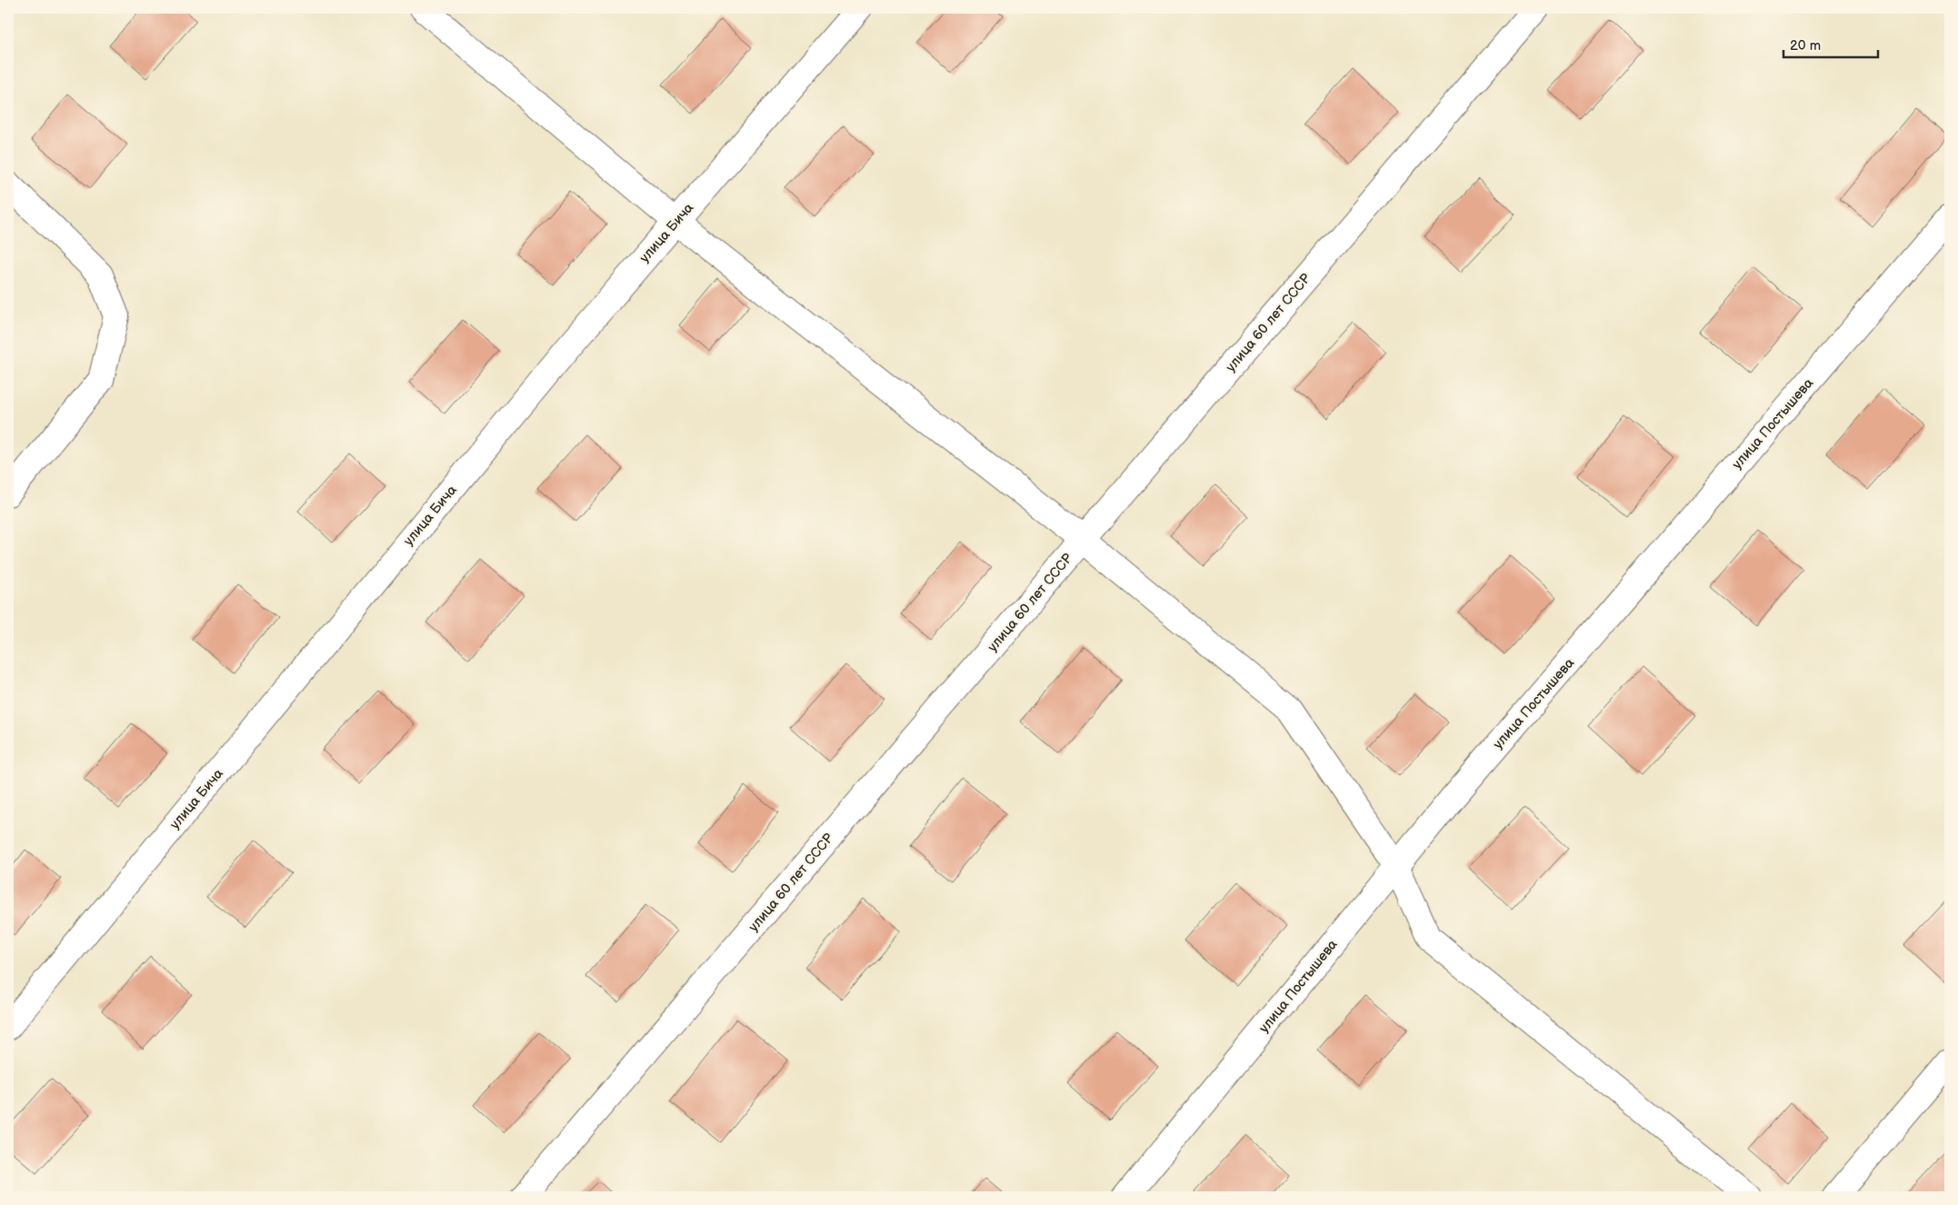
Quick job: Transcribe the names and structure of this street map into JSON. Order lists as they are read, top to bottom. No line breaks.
{"streets":{"street":["улица Бича","улица 60 лет СССР","улица Постышева"]},"scale_bar":"20 m"}
